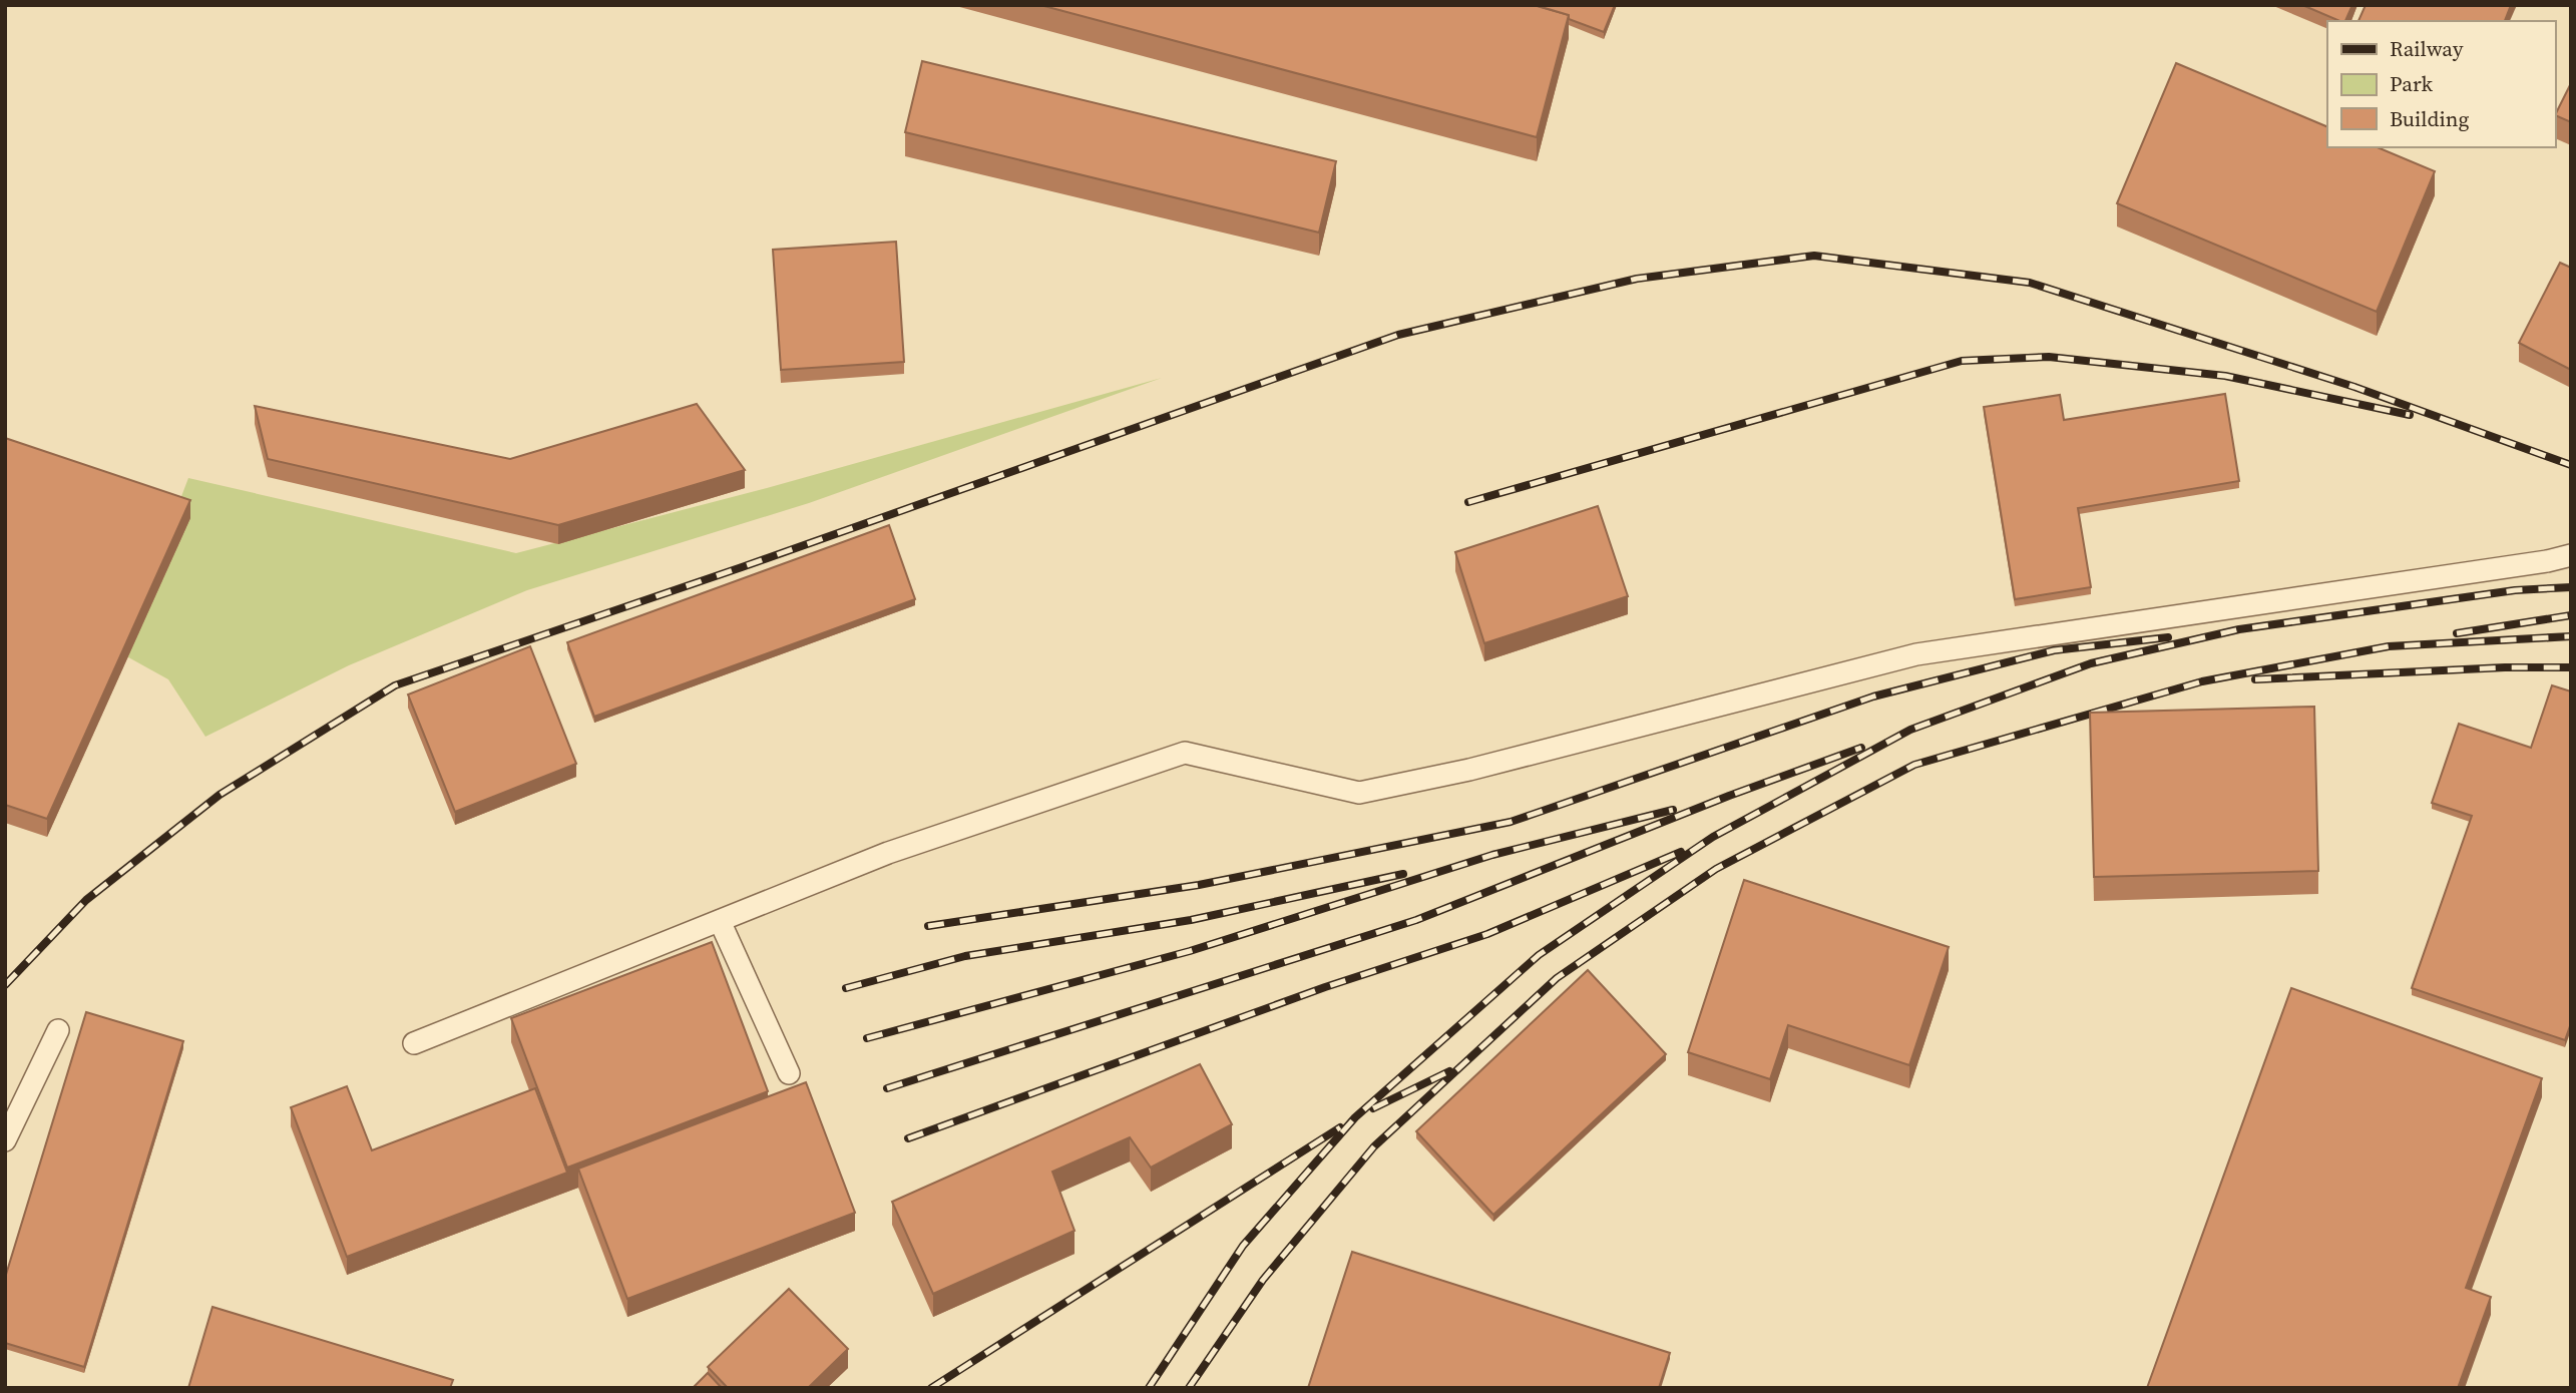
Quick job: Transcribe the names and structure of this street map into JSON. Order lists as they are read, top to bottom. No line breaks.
{"legend":["Railway","Park","Building"]}
